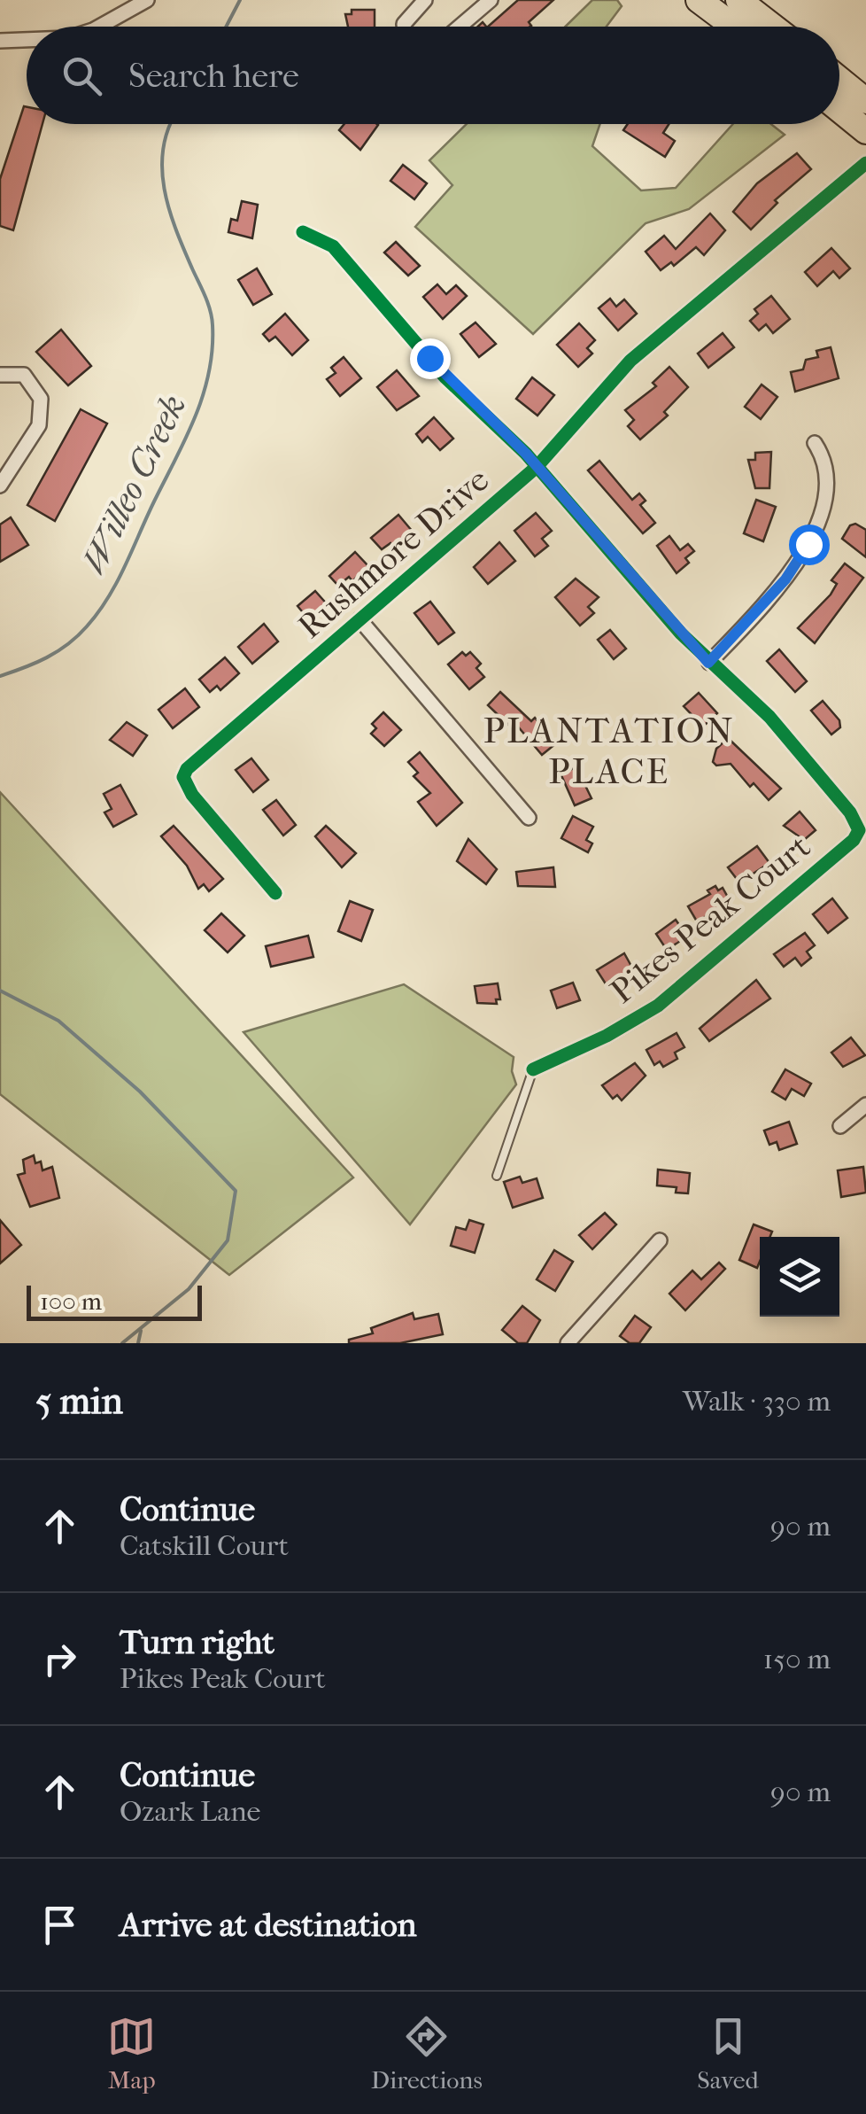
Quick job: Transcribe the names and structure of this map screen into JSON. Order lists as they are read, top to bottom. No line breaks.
{"streets":{"street":["Rushmore Drive","Pikes Peak Court"]},"crossings":[["Rushmore Drive","Pikes Peak Court"]],"districts":["PLANTATION PLACE"],"water":["Willeo Creek"],"scale_bar":"100 m","page":{"search":"Search here","scale":"100 m","heading":["5 min","Walk · 330 m"],"list":[["Continue","Catskill Court","90 m"],["Turn right","Pikes Peak Court","150 m"],["Continue","Ozark Lane","90 m"],"Arrive at destination"],"nav":["Map","Directions","Saved"]}}
